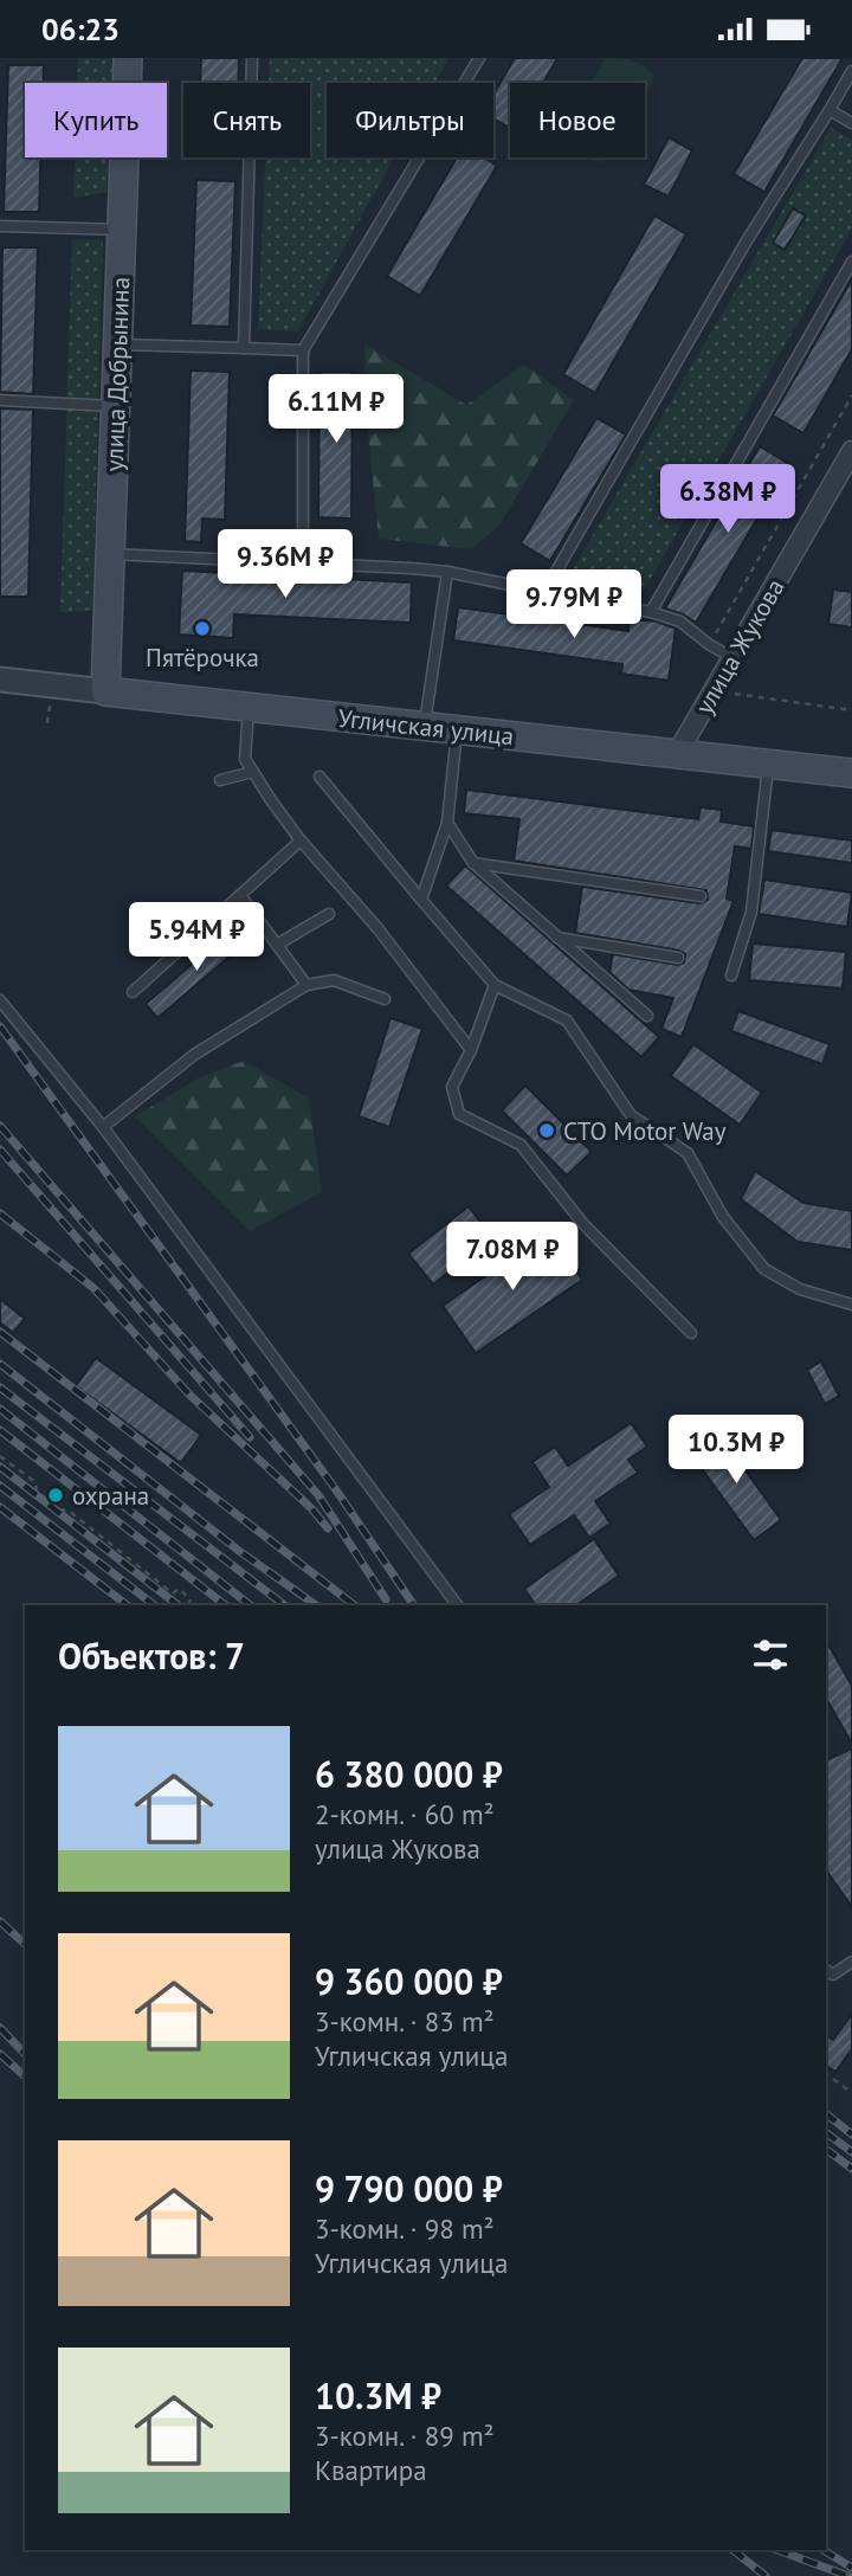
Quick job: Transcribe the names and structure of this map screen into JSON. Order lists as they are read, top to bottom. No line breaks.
{"streets":{"main road":["улица Добрынина","Угличская улица"],"street":["улица Жукова"]},"crossings":[["улица Добрынина","Угличская улица"],["улица Жукова","Угличская улица"]],"places":["Пятёрочка","СТО Motor Way","охрана"],"page":{"status":"06:23","chip":["Купить","Снять","Фильтры","Новое"],"price":["6.11M ₽","6.38M ₽","9.36M ₽","9.79M ₽","5.94M ₽","7.08M ₽","10.3M ₽"],"heading":"Объектов: 7","list":[{"name":"6 380 000 ₽","note":"2-комн. · 60 m² · улица Жукова"},{"name":"9 360 000 ₽","note":"3-комн. · 83 m² · Угличская улица"},{"name":"9 790 000 ₽","note":"3-комн. · 98 m² · Угличская улица"},{"name":"10.3M ₽","note":"3-комн. · 89 m² · Квартира"}]}}
